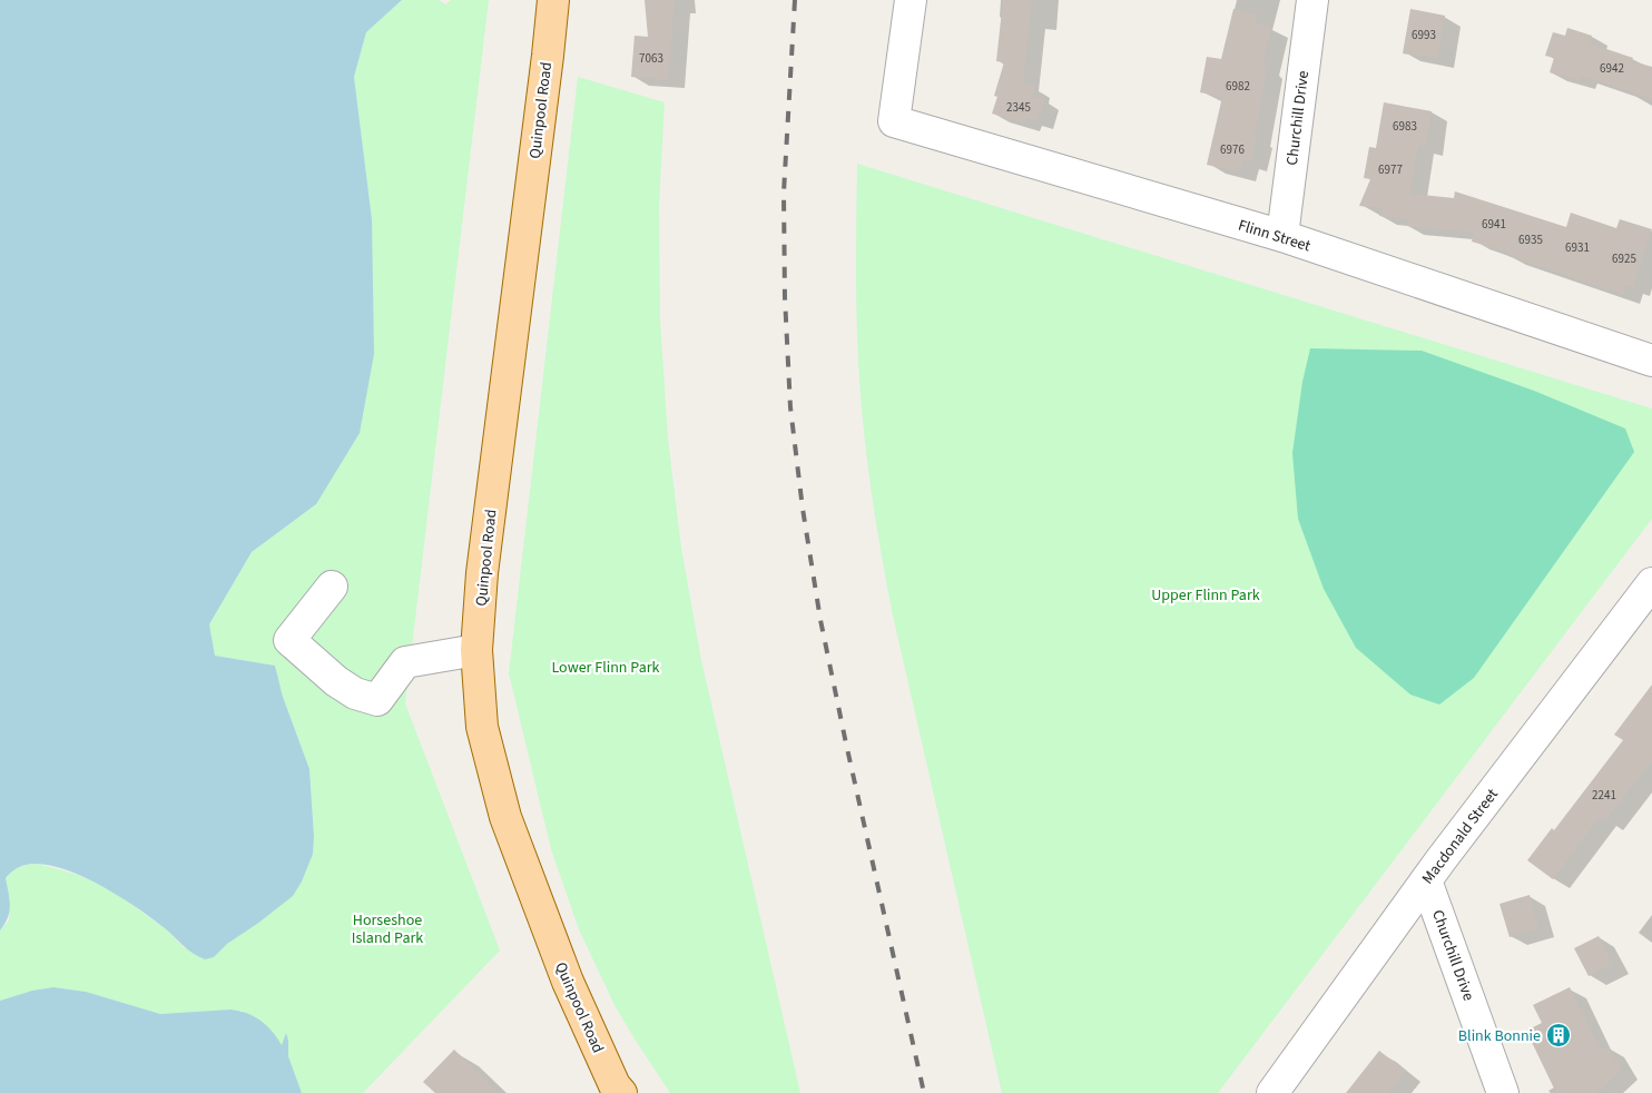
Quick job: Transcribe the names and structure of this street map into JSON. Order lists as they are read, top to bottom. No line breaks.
{"streets":{"main road":["Quinpool Road"],"street":["Churchill Drive","Flinn Street","Macdonald Street"]},"crossings":[["Churchill Drive","Flinn Street"],["Churchill Drive","Macdonald Street"]],"parks":["Upper Flinn Park","Lower Flinn Park","Horseshoe Island Park"],"places":{"building":["Blink Bonnie"]},"house_numbers":["6993","7063","6942","6982","2345","6983","6976","6977","6941","6935","6931","6925","2241"]}
